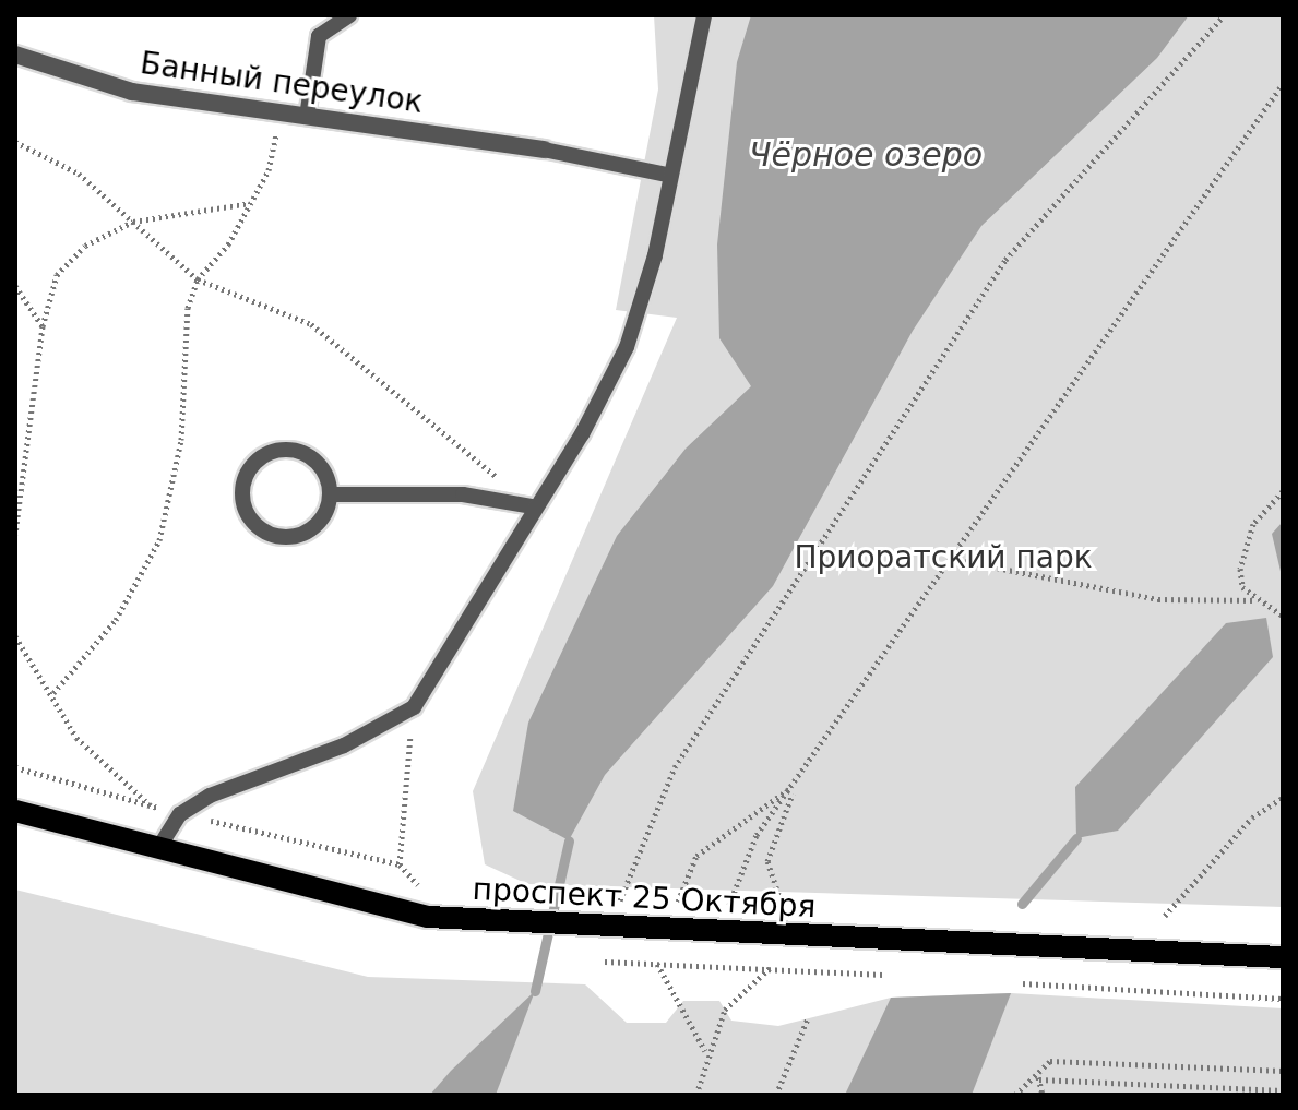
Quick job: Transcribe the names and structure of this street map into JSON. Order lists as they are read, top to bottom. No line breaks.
{"streets":{"main road":["проспект 25 Октября"],"street":["Банный переулок"]},"water":["Чёрное озеро"],"parks":["Приоратский парк"]}
